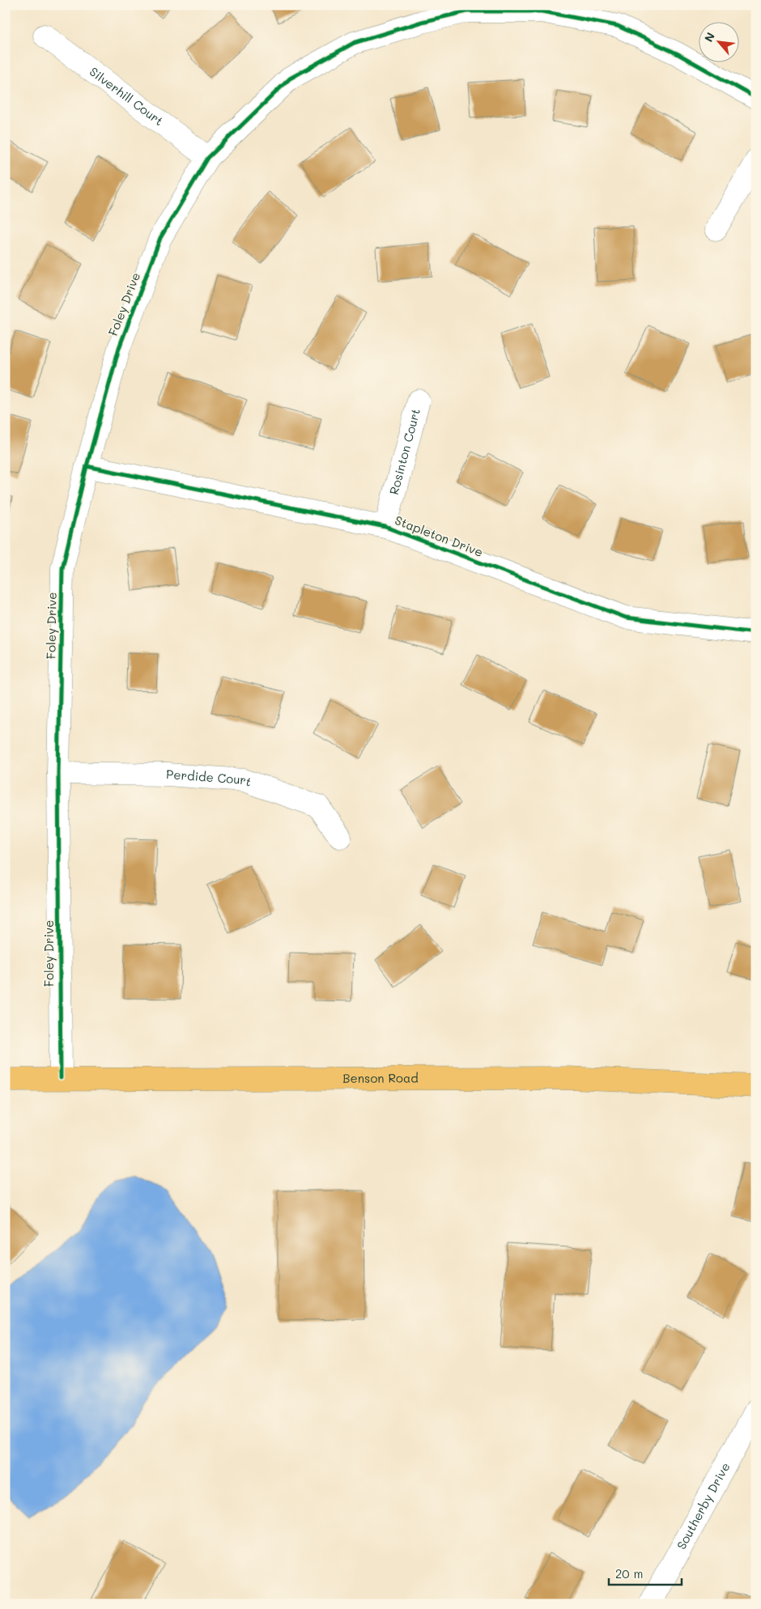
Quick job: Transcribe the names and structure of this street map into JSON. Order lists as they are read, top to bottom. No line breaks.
{"streets":{"main road":["Benson Road"],"street":["Silverhill Court","Foley Drive","Rosinton Court","Stapleton Drive","Perdide Court","Southerby Drive"]},"crossings":[["Silverhill Court","Foley Drive"],["Foley Drive","Stapleton Drive"],["Foley Drive","Perdide Court"],["Foley Drive","Benson Road"],["Rosinton Court","Stapleton Drive"]],"scale_bar":"20 m","north":"top left"}
